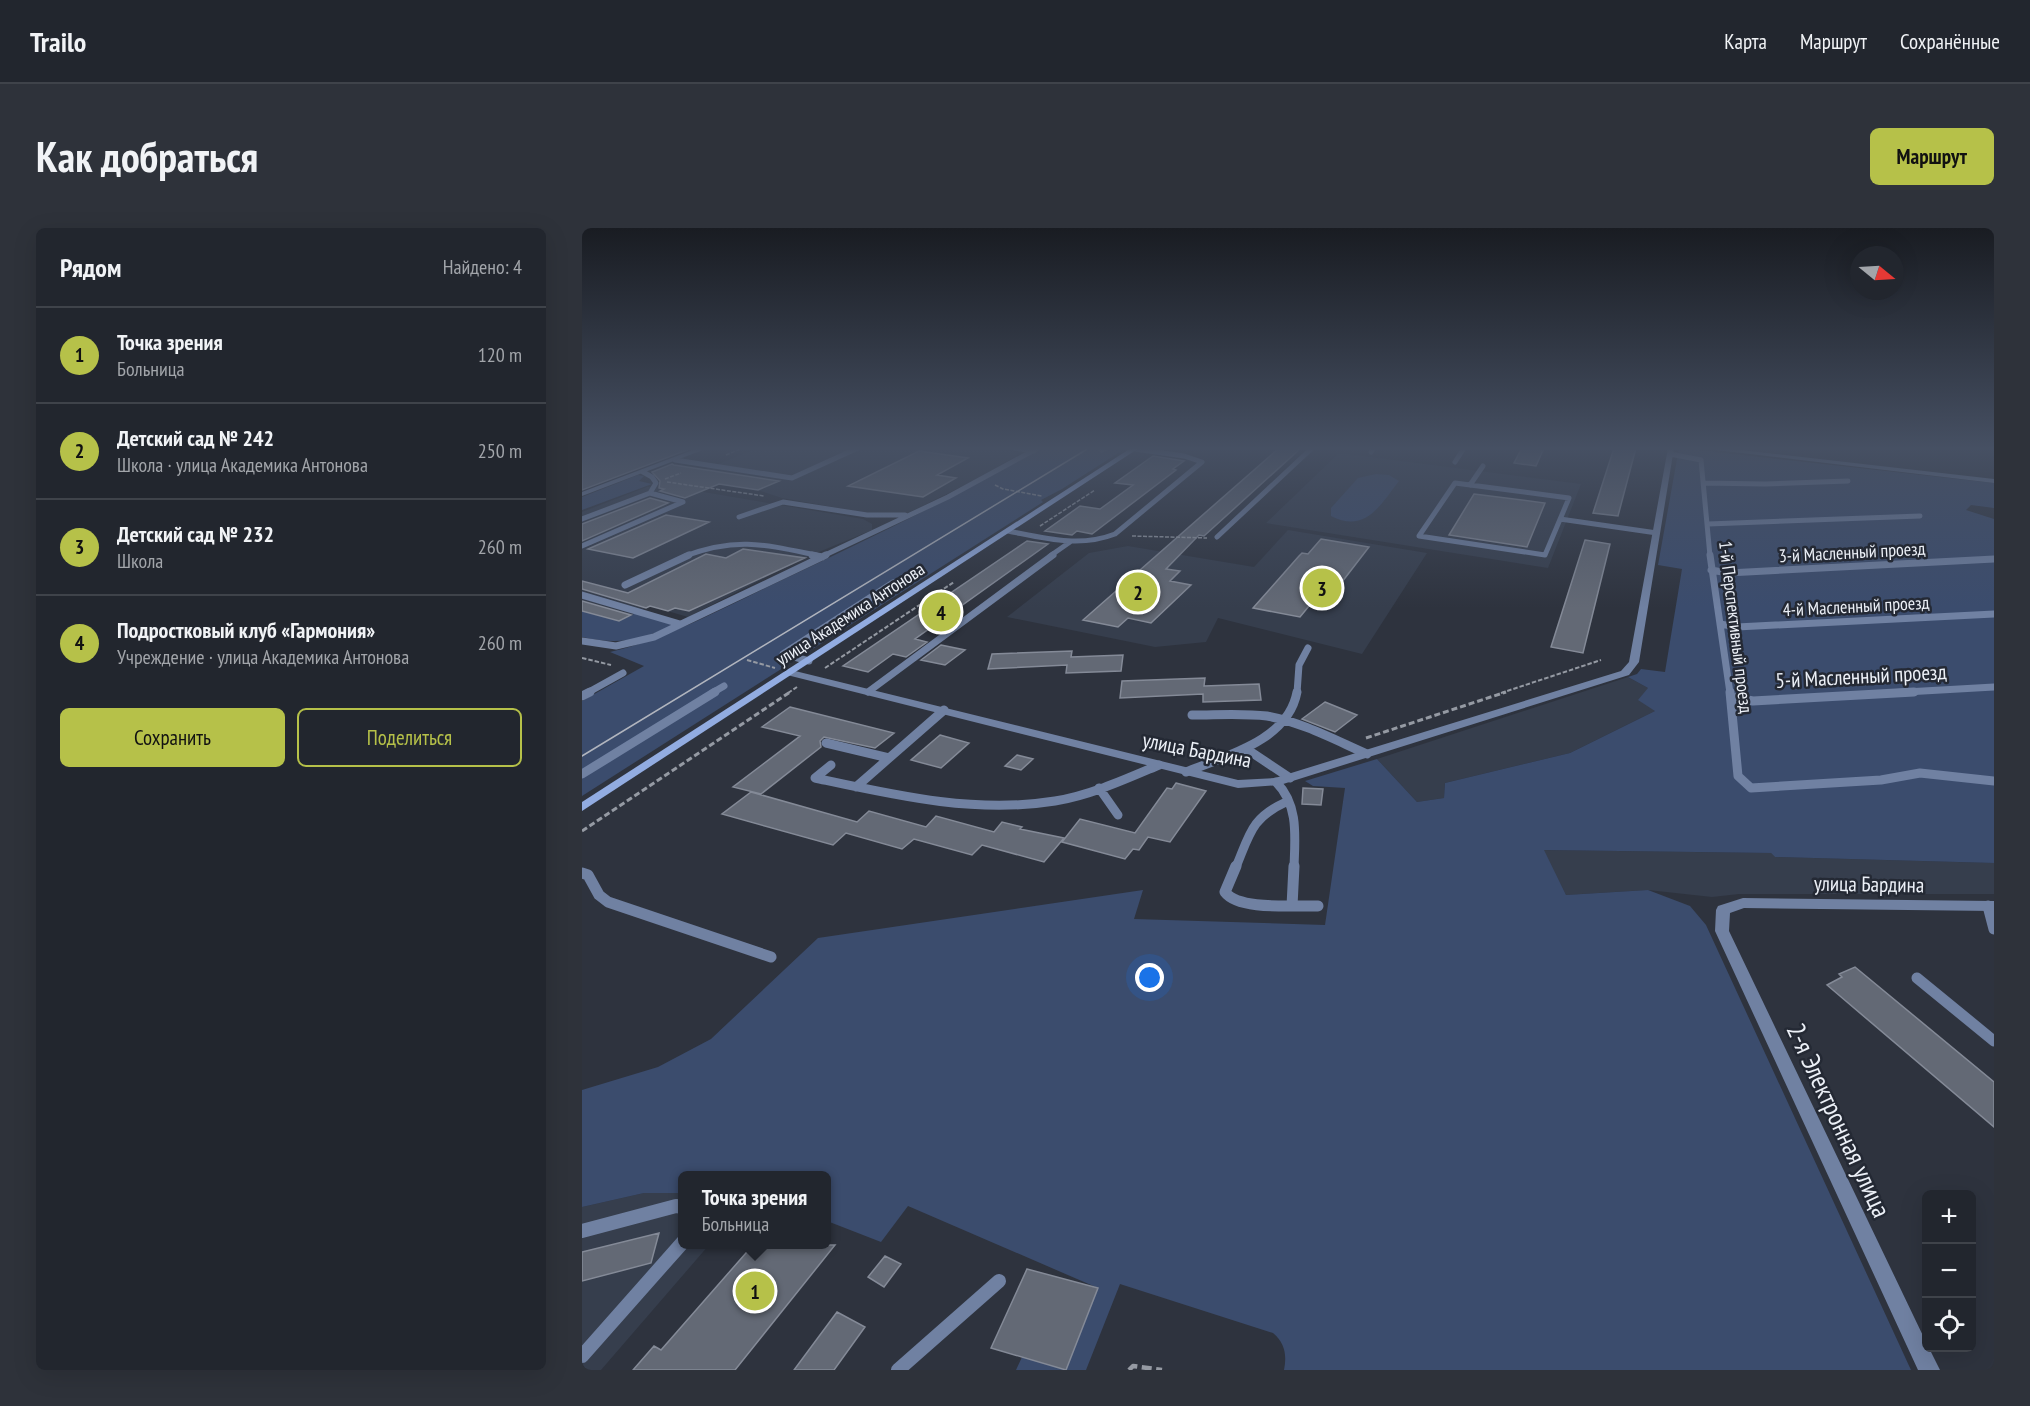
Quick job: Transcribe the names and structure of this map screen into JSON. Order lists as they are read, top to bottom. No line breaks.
{"streets":{"main road":["улица Академика Антонова"],"street":["улица Бардина","2-я Электронная улица"],"lane":["3-й Масленный проезд","4-й Масленный проезд","1-й Перспективный проезд","5-й Масленный проезд"]},"crossings":[["3-й Масленный проезд","1-й Перспективный проезд"],["4-й Масленный проезд","1-й Перспективный проезд"],["улица Академика Антонова","улица Бардина"],["1-й Перспективный проезд","5-й Масленный проезд"],["улица Бардина","2-я Электронная улица"]],"north":"right","page":{"header":"Trailo","nav":["Карта","Маршрут","Сохранённые"],"buttons":["Маршрут",["Сохранить","Поделиться"]],"title":"Как добраться","heading":["Рядом","Найдено: 4"],"list":[{"mark":"1","name":"Точка зрения","note":"Больница","value":"120 m"},{"mark":"2","name":"Детский сад № 242","note":"Школа · улица Академика Антонова","value":"250 m"},{"mark":"3","name":"Детский сад № 232","note":"Школа","value":"260 m"},{"mark":"4","name":"Подростковый клуб «Гармония»","note":"Учреждение · улица Академика Антонова","value":"260 m"}],"pins":["3","2","4","1"],"popup":["Точка зрения","Больница"],"map_buttons":["+","−"]}}
